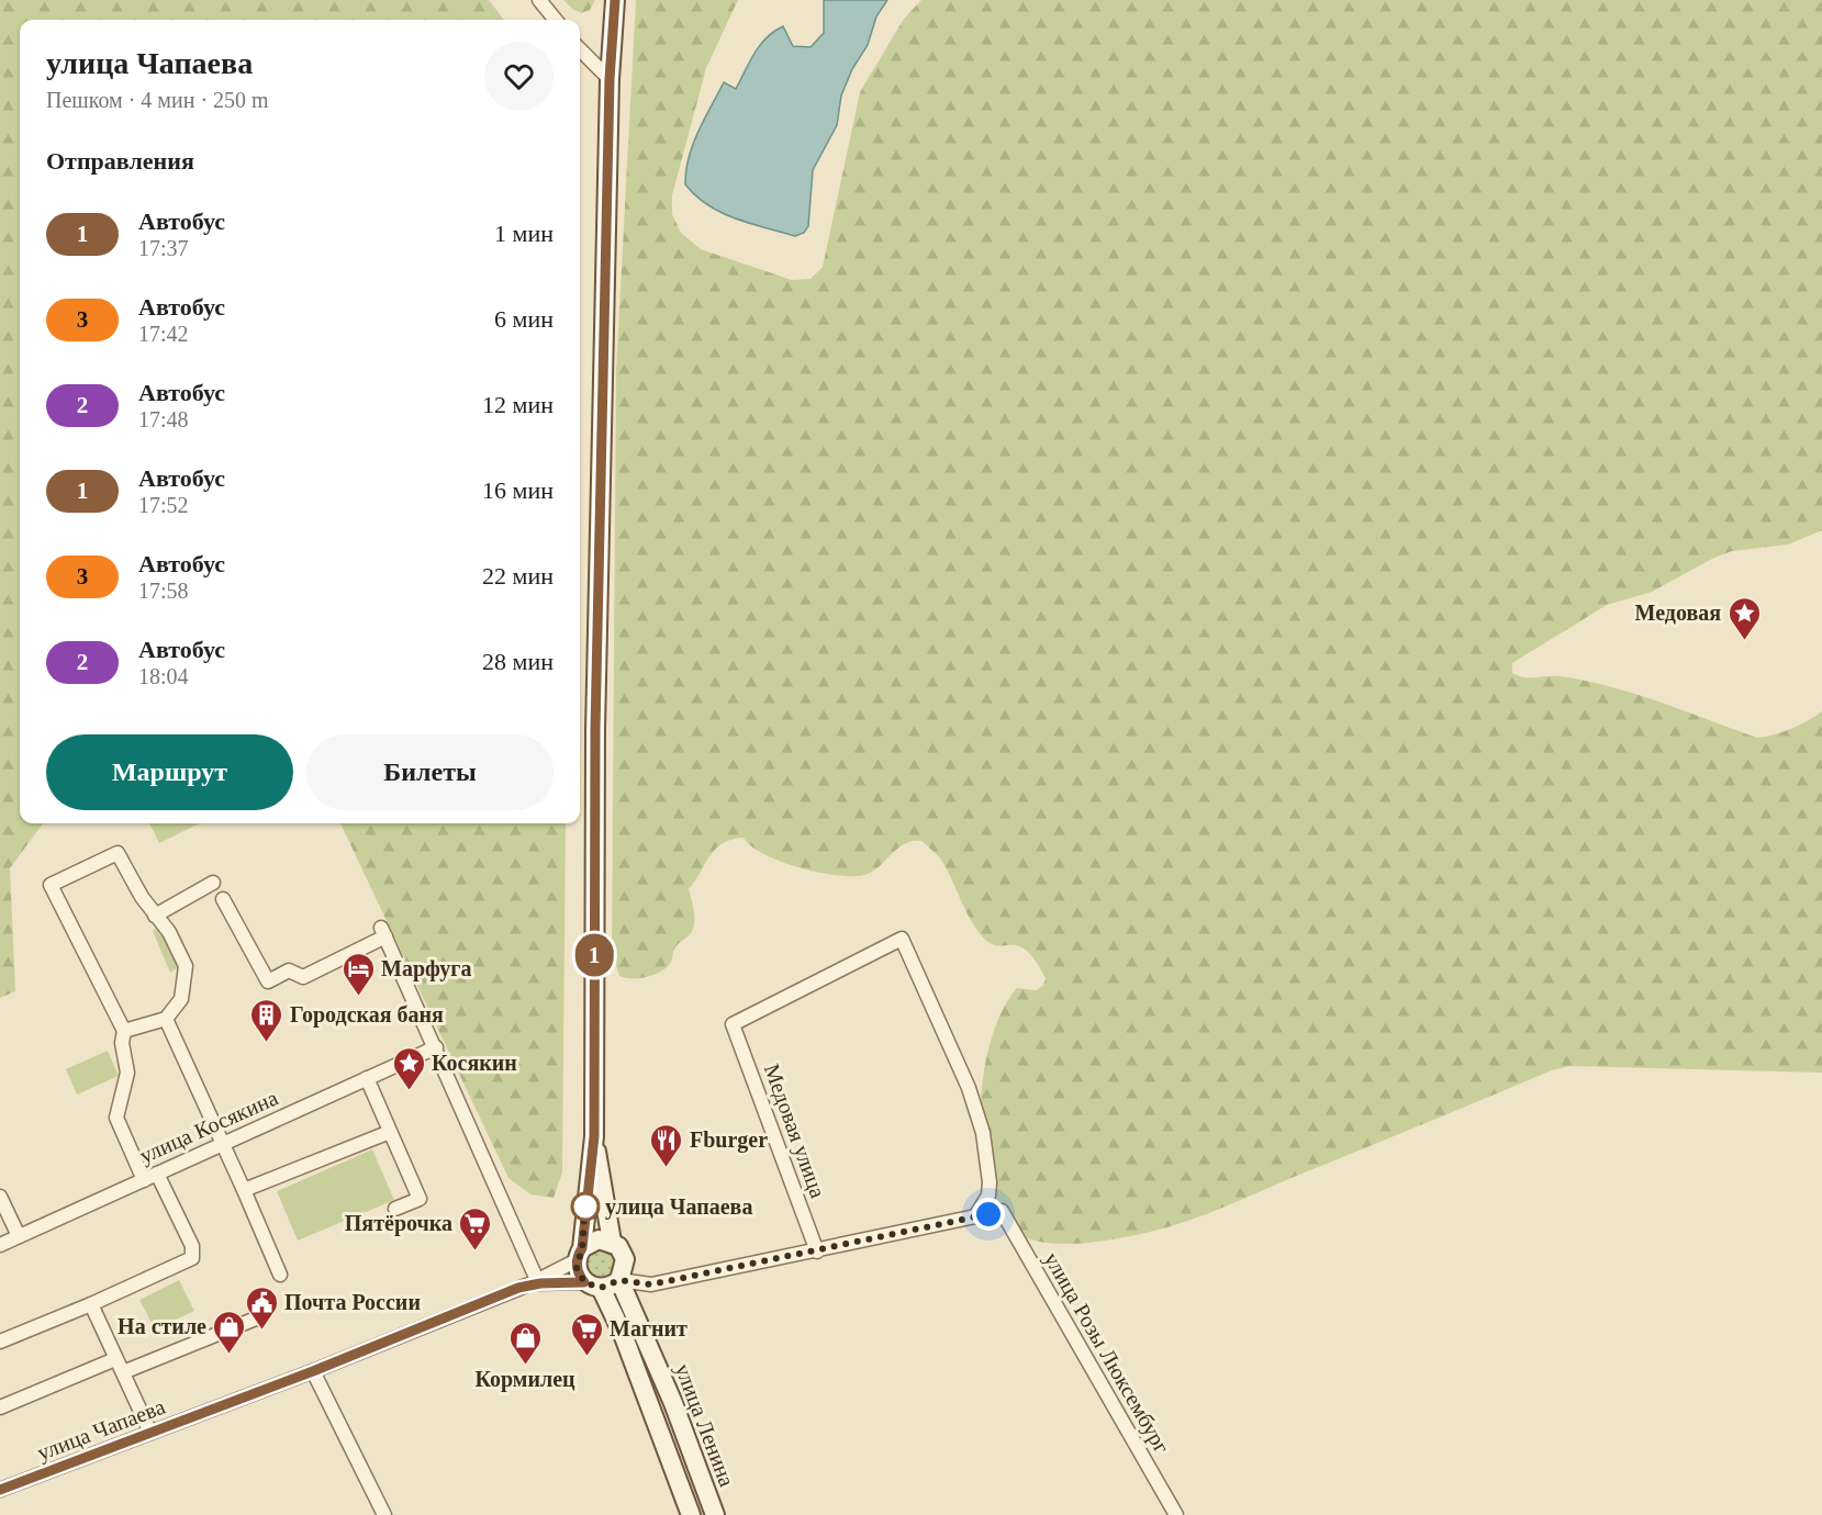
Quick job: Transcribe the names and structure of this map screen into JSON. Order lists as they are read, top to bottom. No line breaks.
{"streets":{"main road":["улица Ленина"],"street":["улица Косякина","Медовая улица","улица Розы Люксембург","улица Чапаева"]},"crossings":[["Медовая улица","улица Розы Люксембург"]],"places":{"place":["Медовая","Косякин"],"hotel":["Марфуга"],"building":["Городская баня"],"restaurant":["Fburger"],"other":["улица Чапаева"],"supermarket":["Пятёрочка","Магнит"],"public building":["Почта России"],"shop":["На стиле","Кормилец"]},"lines":["bus line 1"],"page":{"on_map":"1","heading":[["улица Чапаева","Пешком · 4 мин · 250 m"],"Отправления"],"list":[{"mark":"1","name":"Автобус","note":"17:37","value":"1 мин"},{"mark":"3","name":"Автобус","note":"17:42","value":"6 мин"},{"mark":"2","name":"Автобус","note":"17:48","value":"12 мин"},{"mark":"1","name":"Автобус","note":"17:52","value":"16 мин"},{"mark":"3","name":"Автобус","note":"17:58","value":"22 мин"},{"mark":"2","name":"Автобус","note":"18:04","value":"28 мин"}],"buttons":["Маршрут","Билеты"]}}
